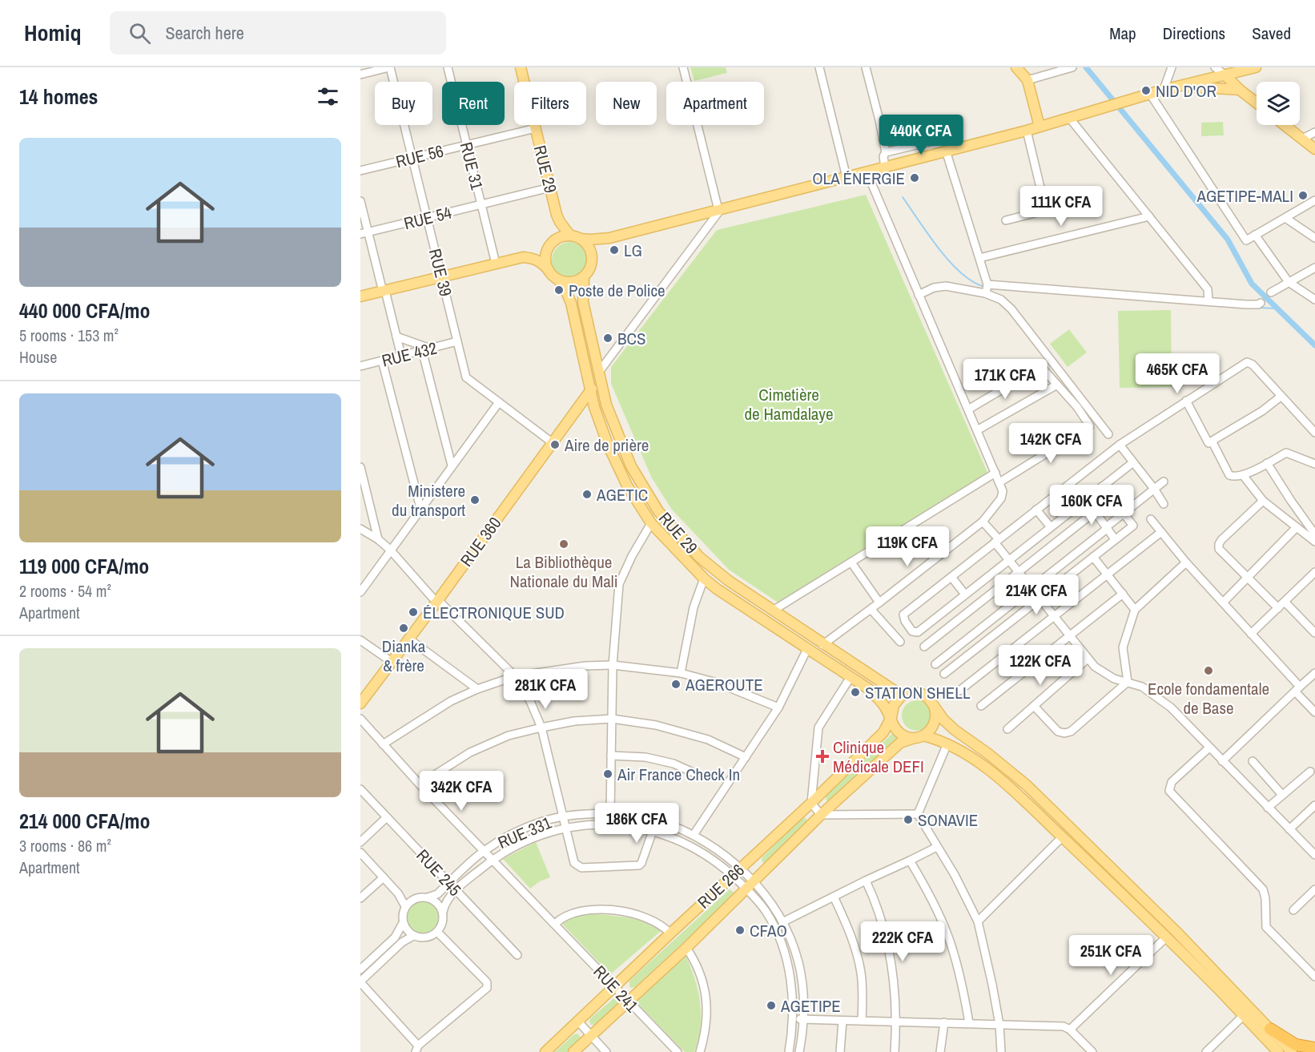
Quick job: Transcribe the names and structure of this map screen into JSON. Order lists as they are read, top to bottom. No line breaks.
{"streets":{"main road":["RUE 29","RUE 360","RUE 266"],"street":["RUE 56","RUE 31","RUE 54","RUE 39","RUE 432","RUE 331","RUE 245","RUE 241"]},"crossings":[["RUE 56","RUE 31"],["RUE 56","RUE 29"],["RUE 56","RUE 39"],["RUE 31","RUE 54"],["RUE 29","RUE 54"],["RUE 29","RUE 360"],["RUE 29","RUE 266"],["RUE 54","RUE 39"],["RUE 39","RUE 432"],["RUE 331","RUE 245"],["RUE 331","RUE 266"],["RUE 331","RUE 241"],["RUE 266","RUE 241"]],"parks":["Cimetière de Hamdalaye"],"places":{"other":["NID D'OR","OLA ÉNERGIE","AGETIPE-MALI","LG","Poste de Police","BCS","Aire de prière","AGETIC","Ministere du transport","La Bibliothèque Nationale du Mali","ÉLECTRONIQUE SUD","Dianka & frère","Ecole fondamentale de Base","AGEROUTE","STATION SHELL","Air France Check In","SONAVIE","CFAO","AGETIPE"],"health":["Clinique Médicale DEFI"]},"page":{"header":"Homiq","search":"Search here","nav":["Map","Directions","Saved"],"heading":"14 homes","chip":["Buy","Rent","Filters","New","Apartment"],"price":["440K CFA","111K CFA","465K CFA","171K CFA","142K CFA","160K CFA","119K CFA","214K CFA","122K CFA","281K CFA","342K CFA","186K CFA","222K CFA","251K CFA"],"list":[{"name":"440 000 CFA/mo","note":"5 rooms · 153 m² · House"},{"name":"119 000 CFA/mo","note":"2 rooms · 54 m² · Apartment"},{"name":"214 000 CFA/mo","note":"3 rooms · 86 m² · Apartment"}]}}
